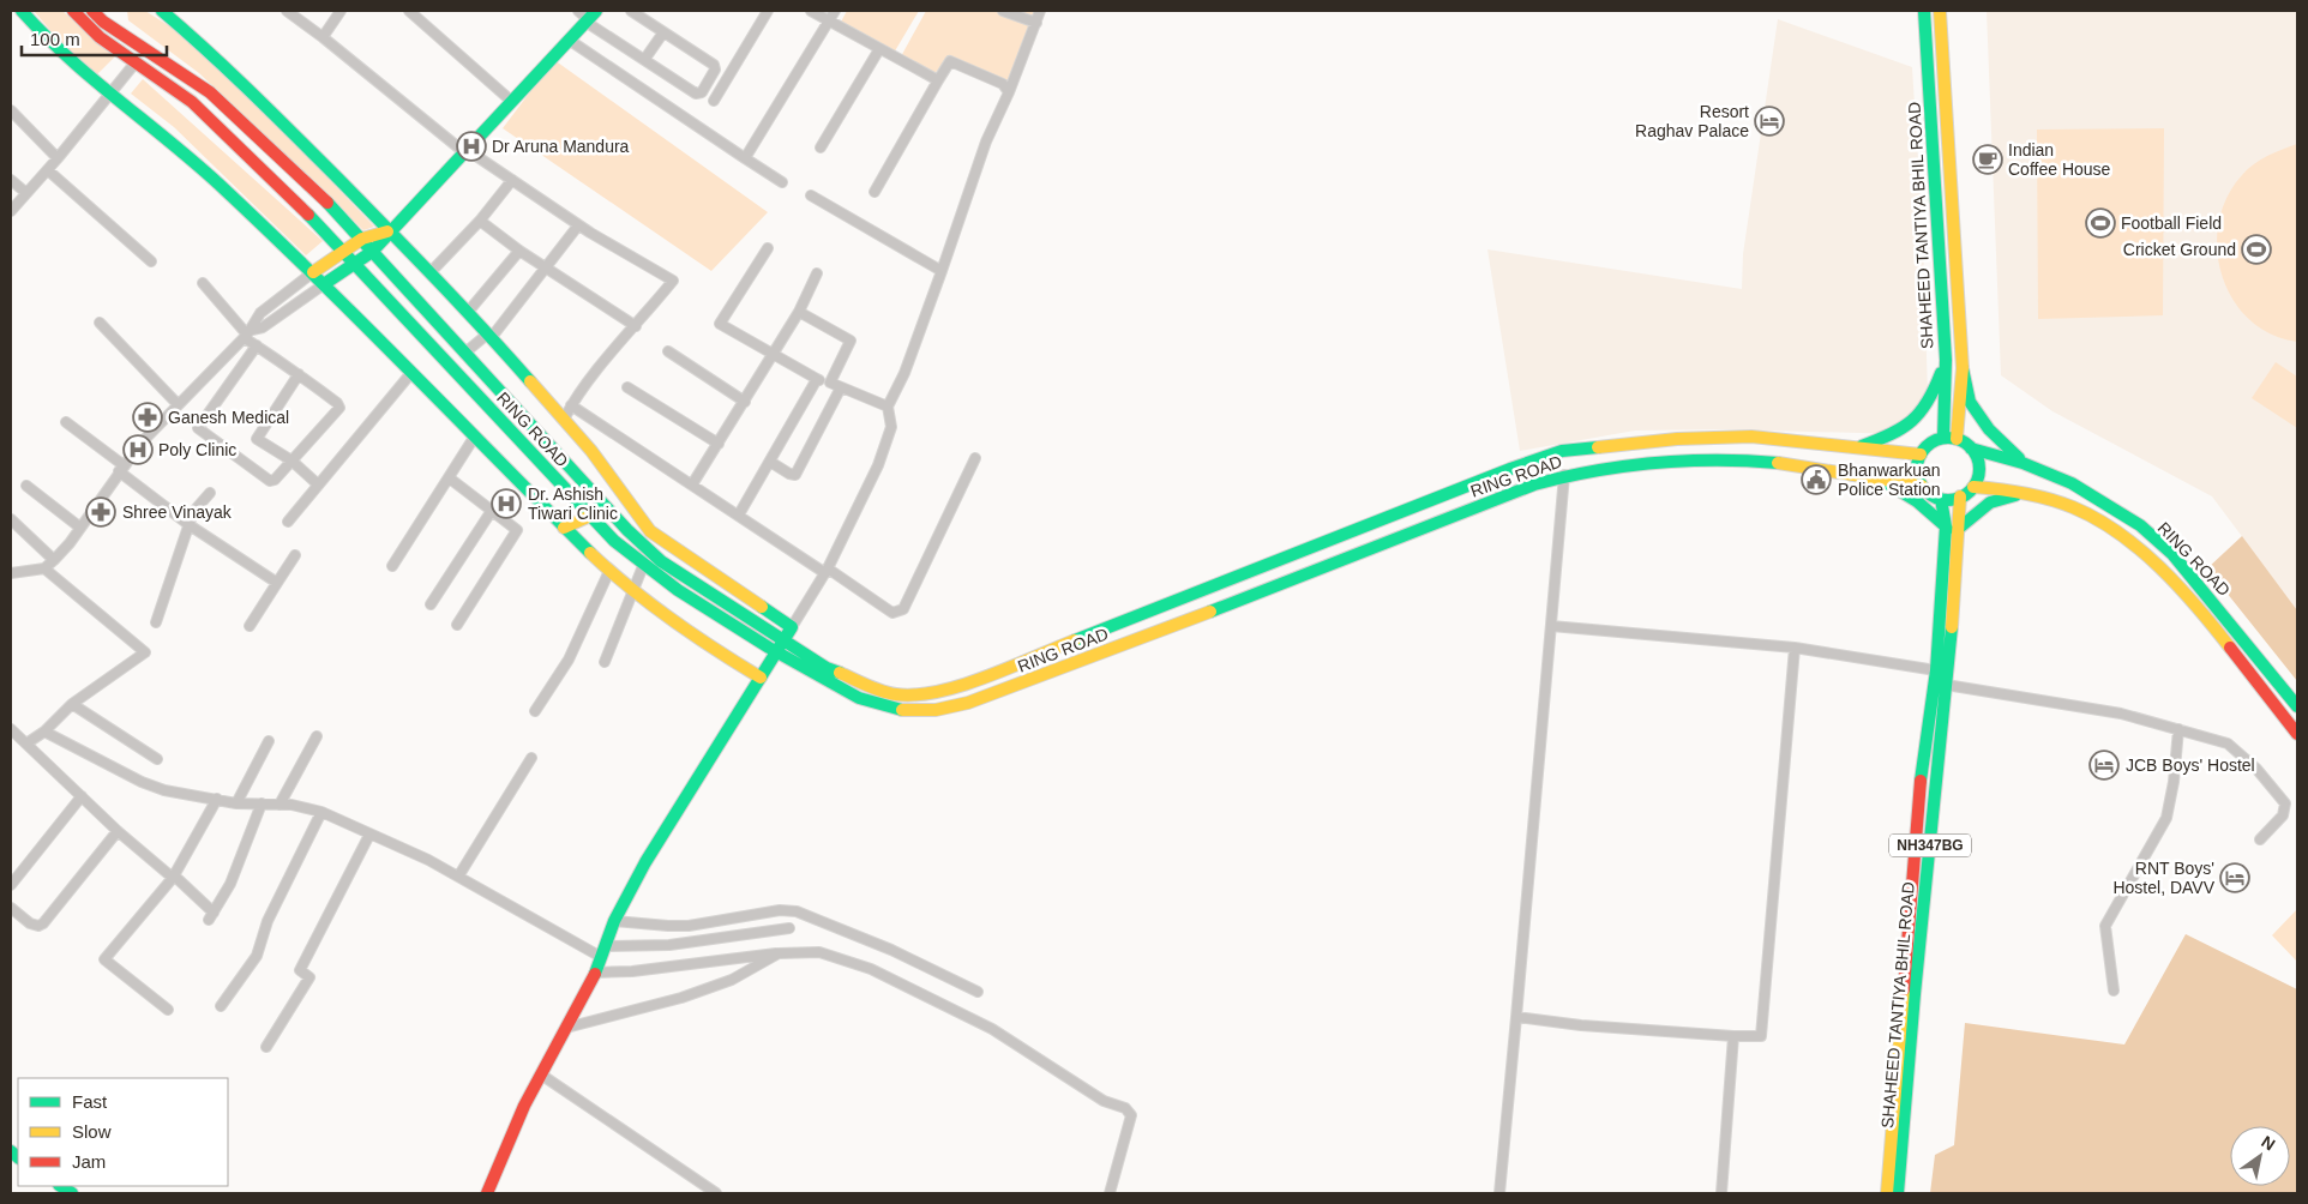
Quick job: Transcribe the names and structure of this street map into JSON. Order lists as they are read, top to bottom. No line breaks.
{"streets":{"main road":["SHAHEED TANTIYA BHIL ROAD","RING ROAD","NH347BG"]},"crossings":[["SHAHEED TANTIYA BHIL ROAD","RING ROAD"]],"places":{"hotel":["Resort Raghav Palace","JCB Boys' Hostel","RNT Boys' Hostel, DAVV"],"hospital":["Dr Aruna Mandura","Poly Clinic","Dr. Ashish Tiwari Clinic"],"cafe":["Indian Coffee House"],"sports":["Football Field","Cricket Ground"],"pharmacy":["Ganesh Medical","Shree Vinayak"],"public building":["Bhanwarkuan Police Station"]},"legend":["Fast","Slow","Jam"],"scale_bar":"100 m","north":"top right"}
